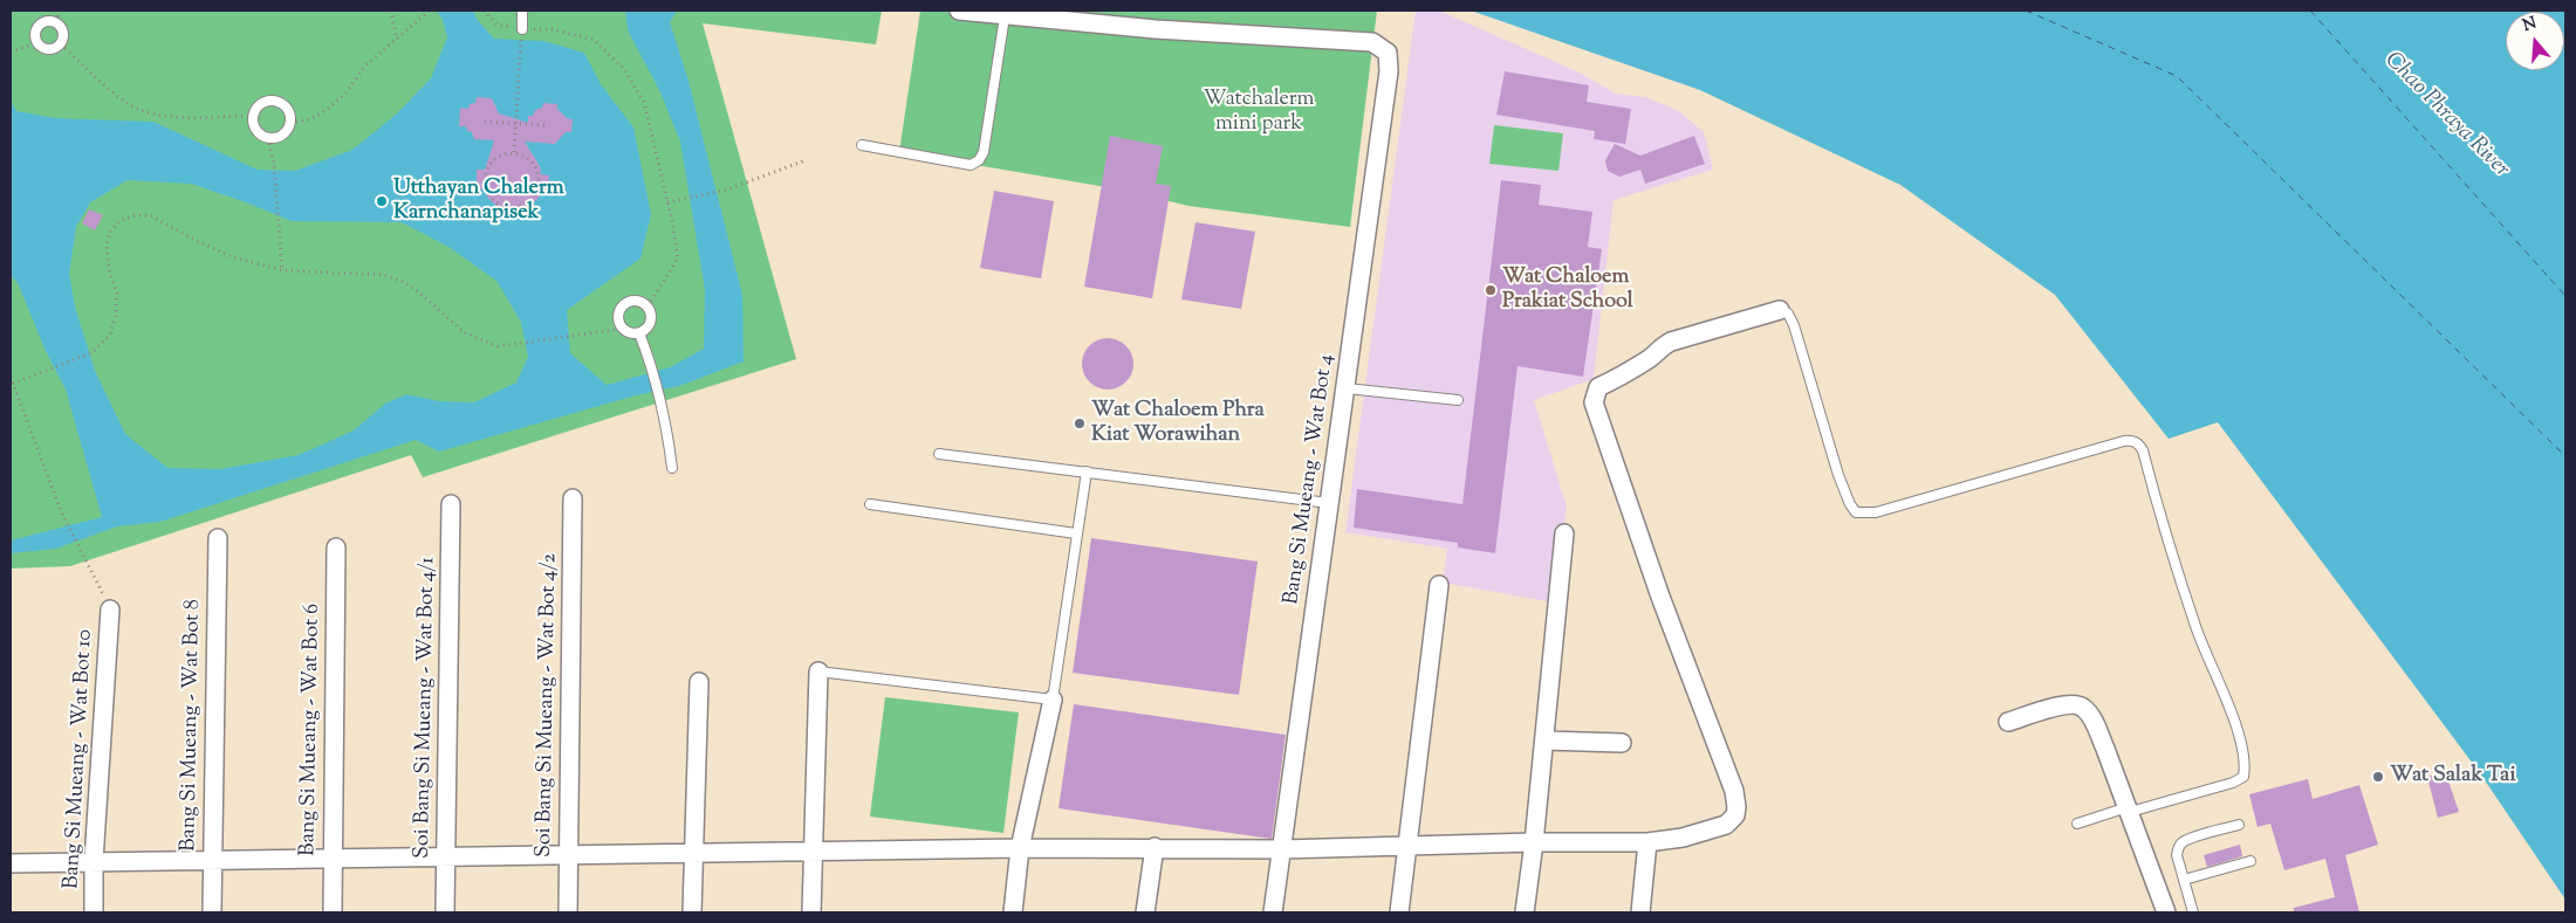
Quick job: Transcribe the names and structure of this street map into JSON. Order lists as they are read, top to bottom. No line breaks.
{"streets":{"street":["Bang Si Mueang - Wat Bot 4","Soi Bang Si Mueang - Wat Bot 4/2","Soi Bang Si Mueang - Wat Bot 4/1","Bang Si Mueang - Wat Bot 8","Bang Si Mueang - Wat Bot 6","Bang Si Mueang - Wat Bot 10"]},"water":["Chao Phraya River"],"parks":["Watchalerm mini park"],"places":["Utthayan Chalerm Karnchanapisek","Wat Chaloem Prakiat School","Wat Chaloem Phra Kiat Worawihan","Wat Salak Tai"],"north":"top"}
